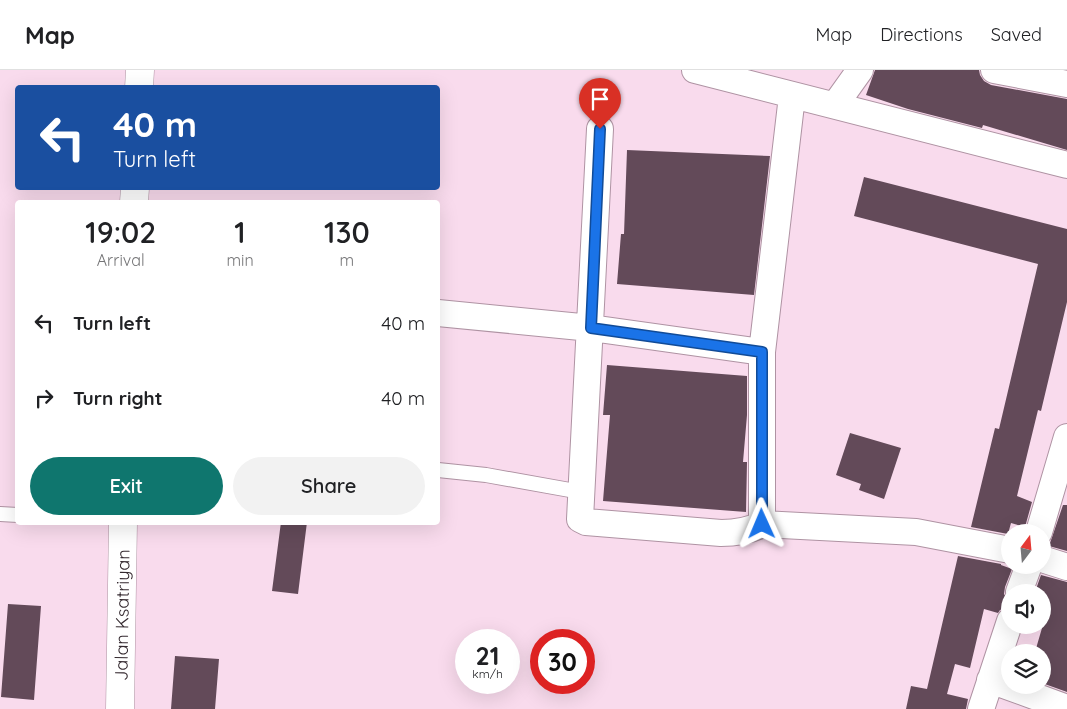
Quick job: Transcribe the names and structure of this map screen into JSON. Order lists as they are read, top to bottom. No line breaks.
{"streets":{"street":["Jalan Ksatriyan"]},"north":"top","page":{"header":"Map","nav":["Map","Directions","Saved"],"turn":["40 m","Turn left"],"eta":["19:02","Arrival","1","min","130","m"],"list":[{"name":"Turn left","value":"40 m"},{"name":"Turn right","value":"40 m"}],"buttons":["Exit","Share"],"speed":"21 km/h","limit":"30"}}
